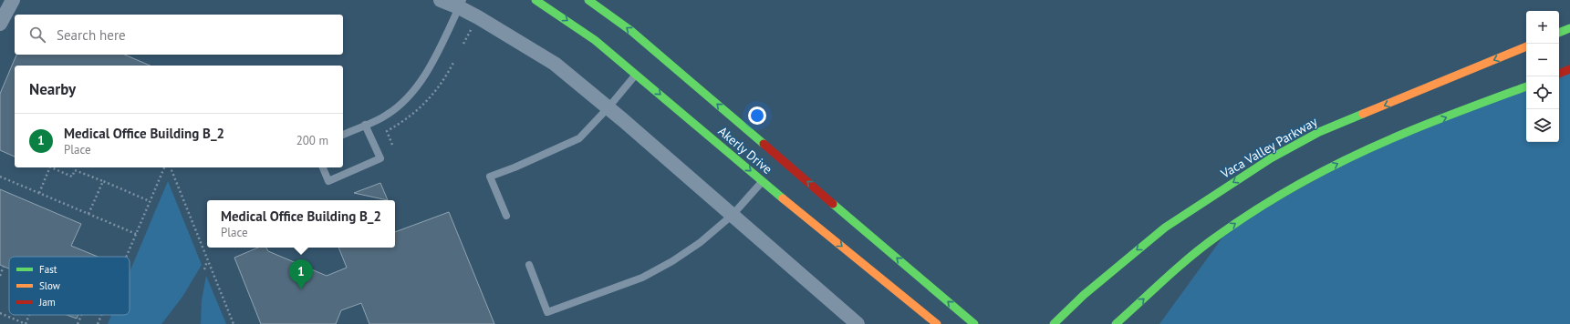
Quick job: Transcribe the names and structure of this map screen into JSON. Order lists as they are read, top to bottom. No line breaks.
{"streets":{"main road":["Vaca Valley Parkway","Akerly Drive"]},"legend":["Fast","Slow","Jam"],"page":{"map_buttons":["+","−"],"search":"Search here","heading":"Nearby","list":[{"mark":"1","name":"Medical Office Building B_2","note":"Place","value":"200 m"}],"popup":["Medical Office Building B_2","Place"],"pins":"1"}}
